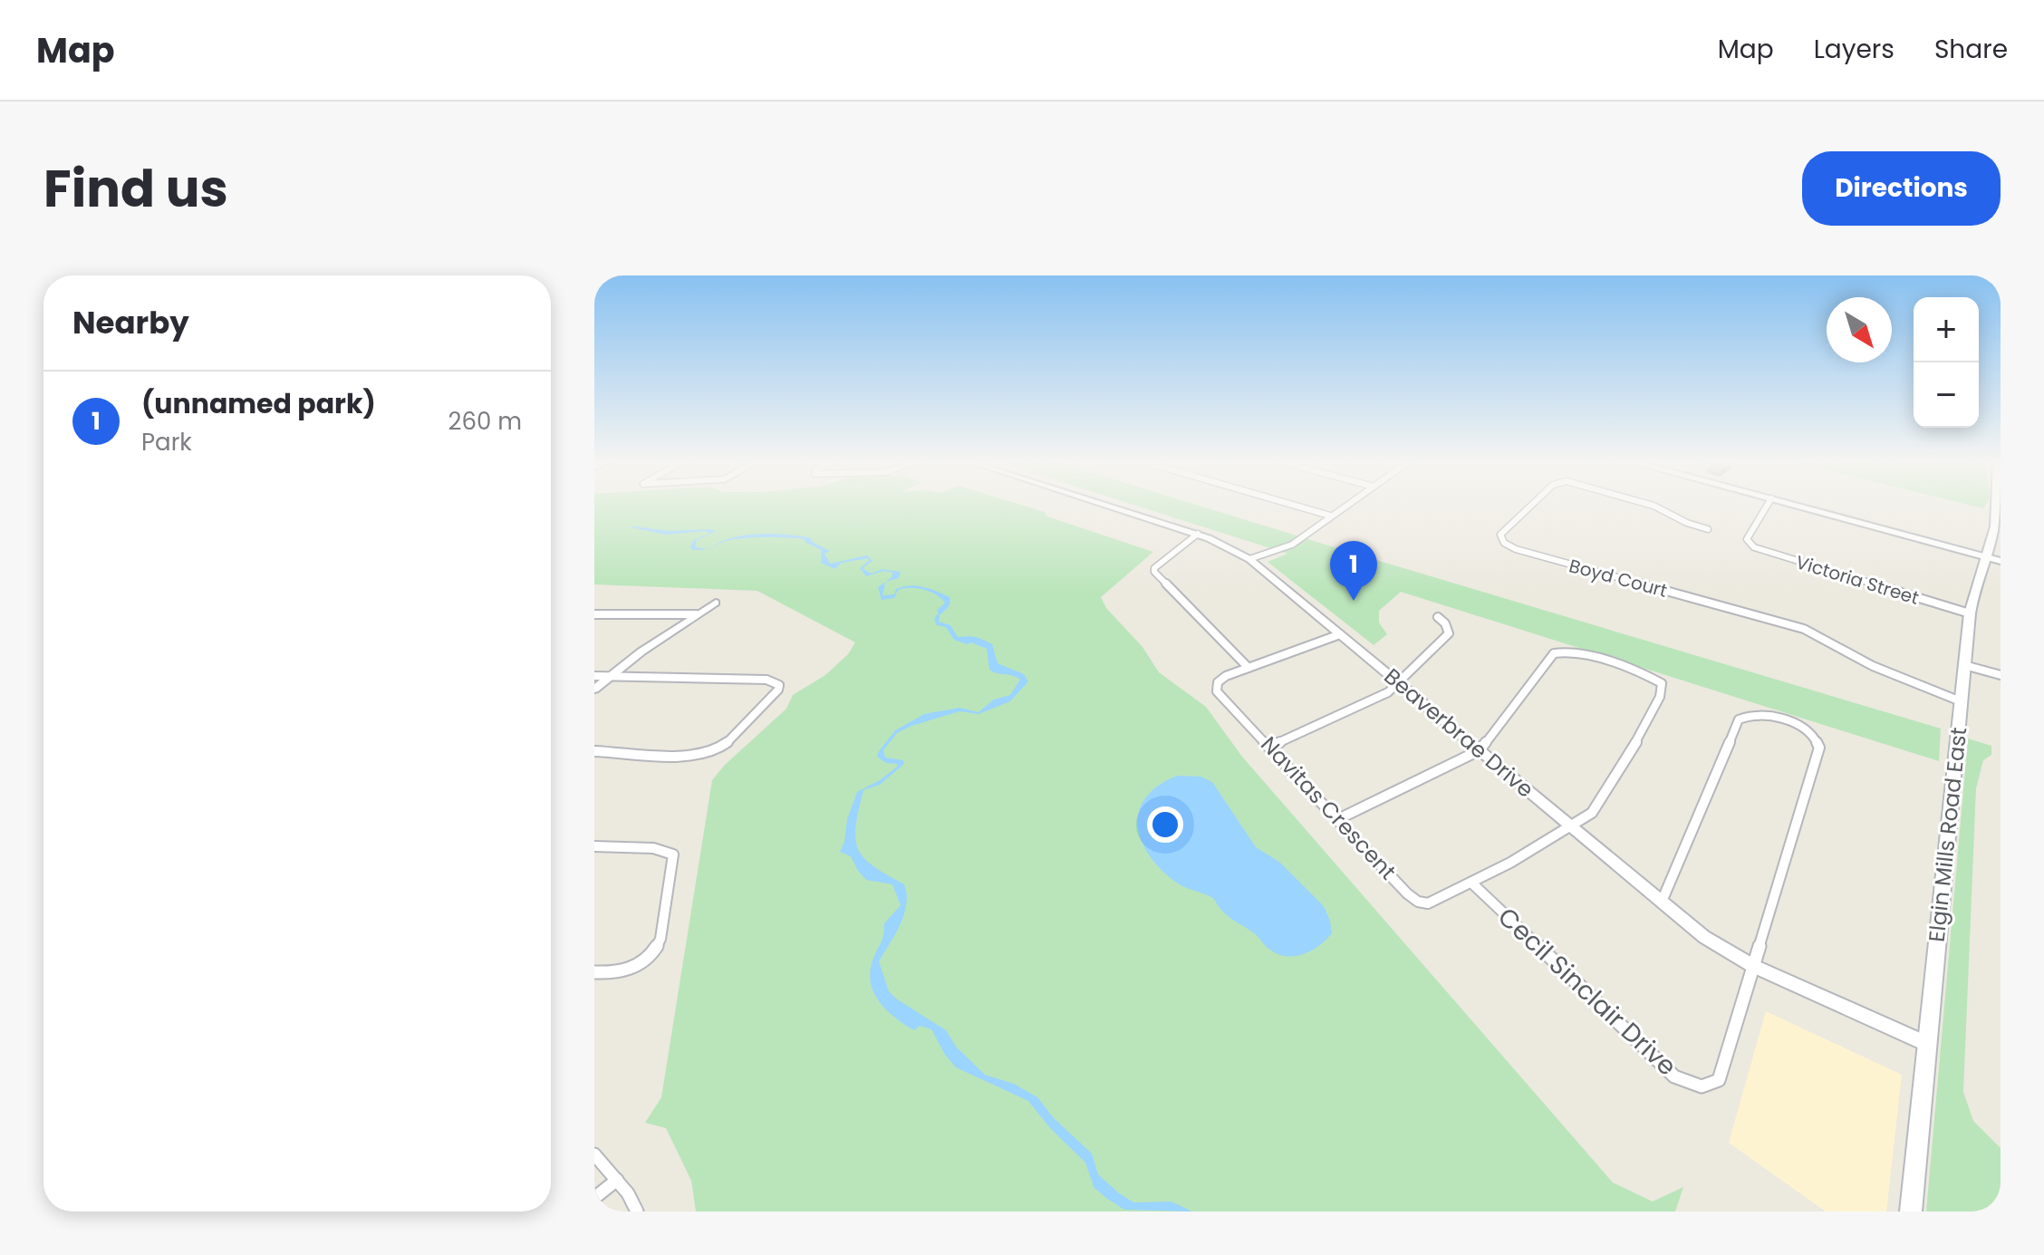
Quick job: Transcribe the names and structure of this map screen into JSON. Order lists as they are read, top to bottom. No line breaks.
{"streets":{"main road":["Elgin Mills Road East"],"street":["Boyd Court","Victoria Street","Beaverbrae Drive","Navitas Crescent","Cecil Sinclair Drive"]},"crossings":[["Boyd Court","Elgin Mills Road East"],["Victoria Street","Elgin Mills Road East"],["Beaverbrae Drive","Navitas Crescent"],["Beaverbrae Drive","Elgin Mills Road East"],["Beaverbrae Drive","Cecil Sinclair Drive"],["Navitas Crescent","Cecil Sinclair Drive"]],"north":"bottom right","page":{"header":"Map","nav":["Map","Layers","Share"],"title":"Find us","buttons":"Directions","heading":"Nearby","map_buttons":["+","−"],"list":[{"mark":"1","name":"(unnamed park)","note":"Park","value":"260 m"}],"pins":"1"}}
